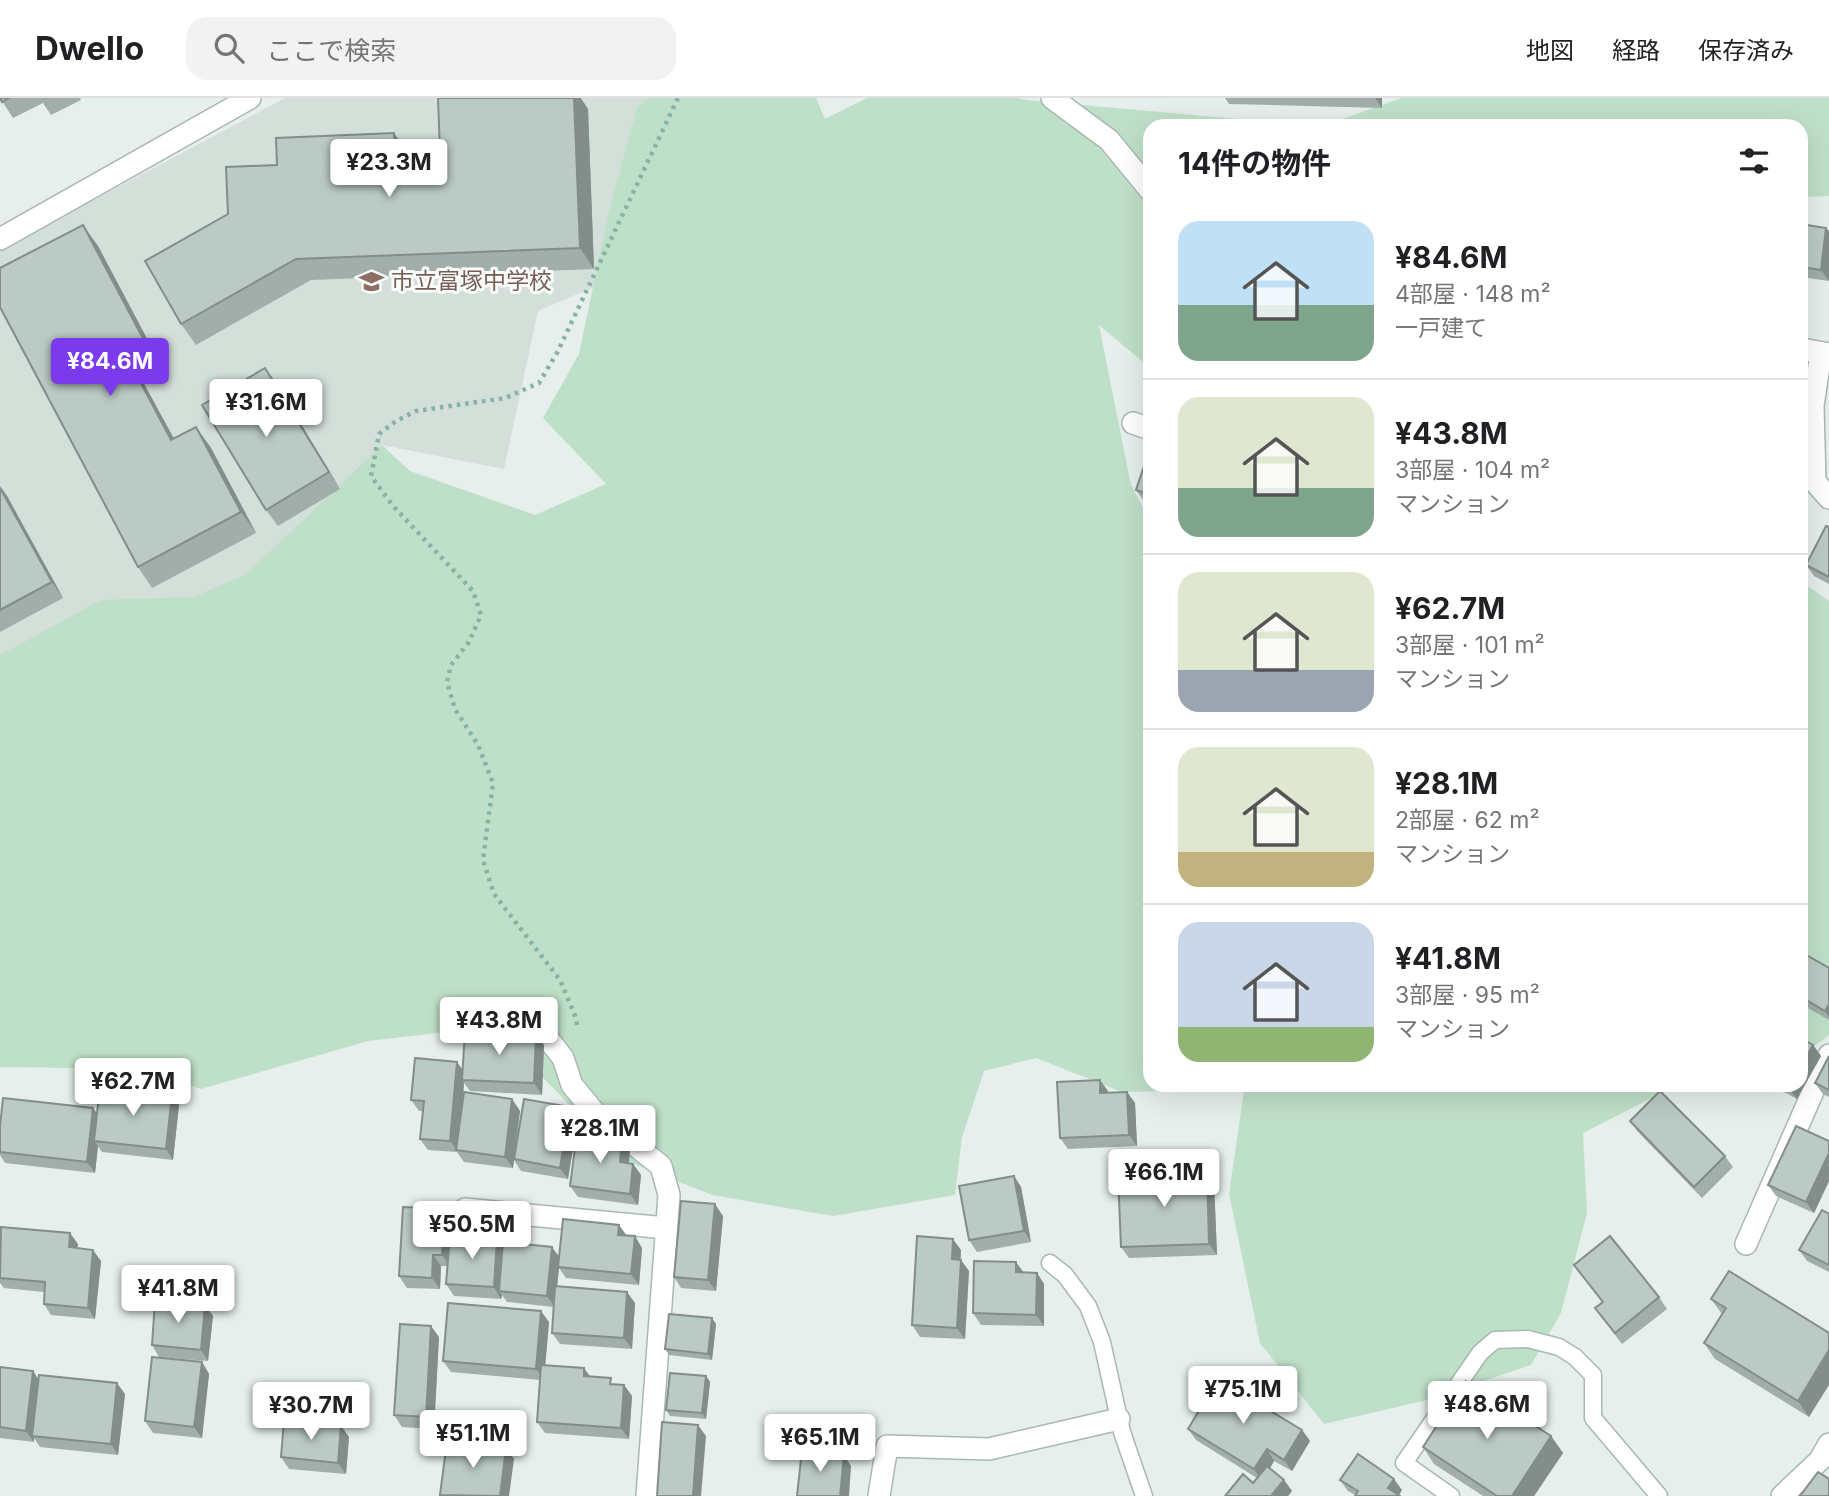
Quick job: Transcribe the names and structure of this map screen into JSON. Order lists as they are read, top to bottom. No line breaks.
{"places":{"school or university":["市立富塚中学校"]},"page":{"header":"Dwello","search":"ここで検索","nav":["地図","経路","保存済み"],"heading":"14件の物件","price":["¥23.3M","¥84.6M","¥31.6M","¥43.8M","¥62.7M","¥28.1M","¥66.1M","¥50.5M","¥41.8M","¥75.1M","¥48.6M","¥30.7M","¥51.1M","¥65.1M"],"list":[{"name":"¥84.6M","note":"4部屋 · 148 m² · 一戸建て"},{"name":"¥43.8M","note":"3部屋 · 104 m² · マンション"},{"name":"¥62.7M","note":"3部屋 · 101 m² · マンション"},{"name":"¥28.1M","note":"2部屋 · 62 m² · マンション"},{"name":"¥41.8M","note":"3部屋 · 95 m² · マンション"}]}}
